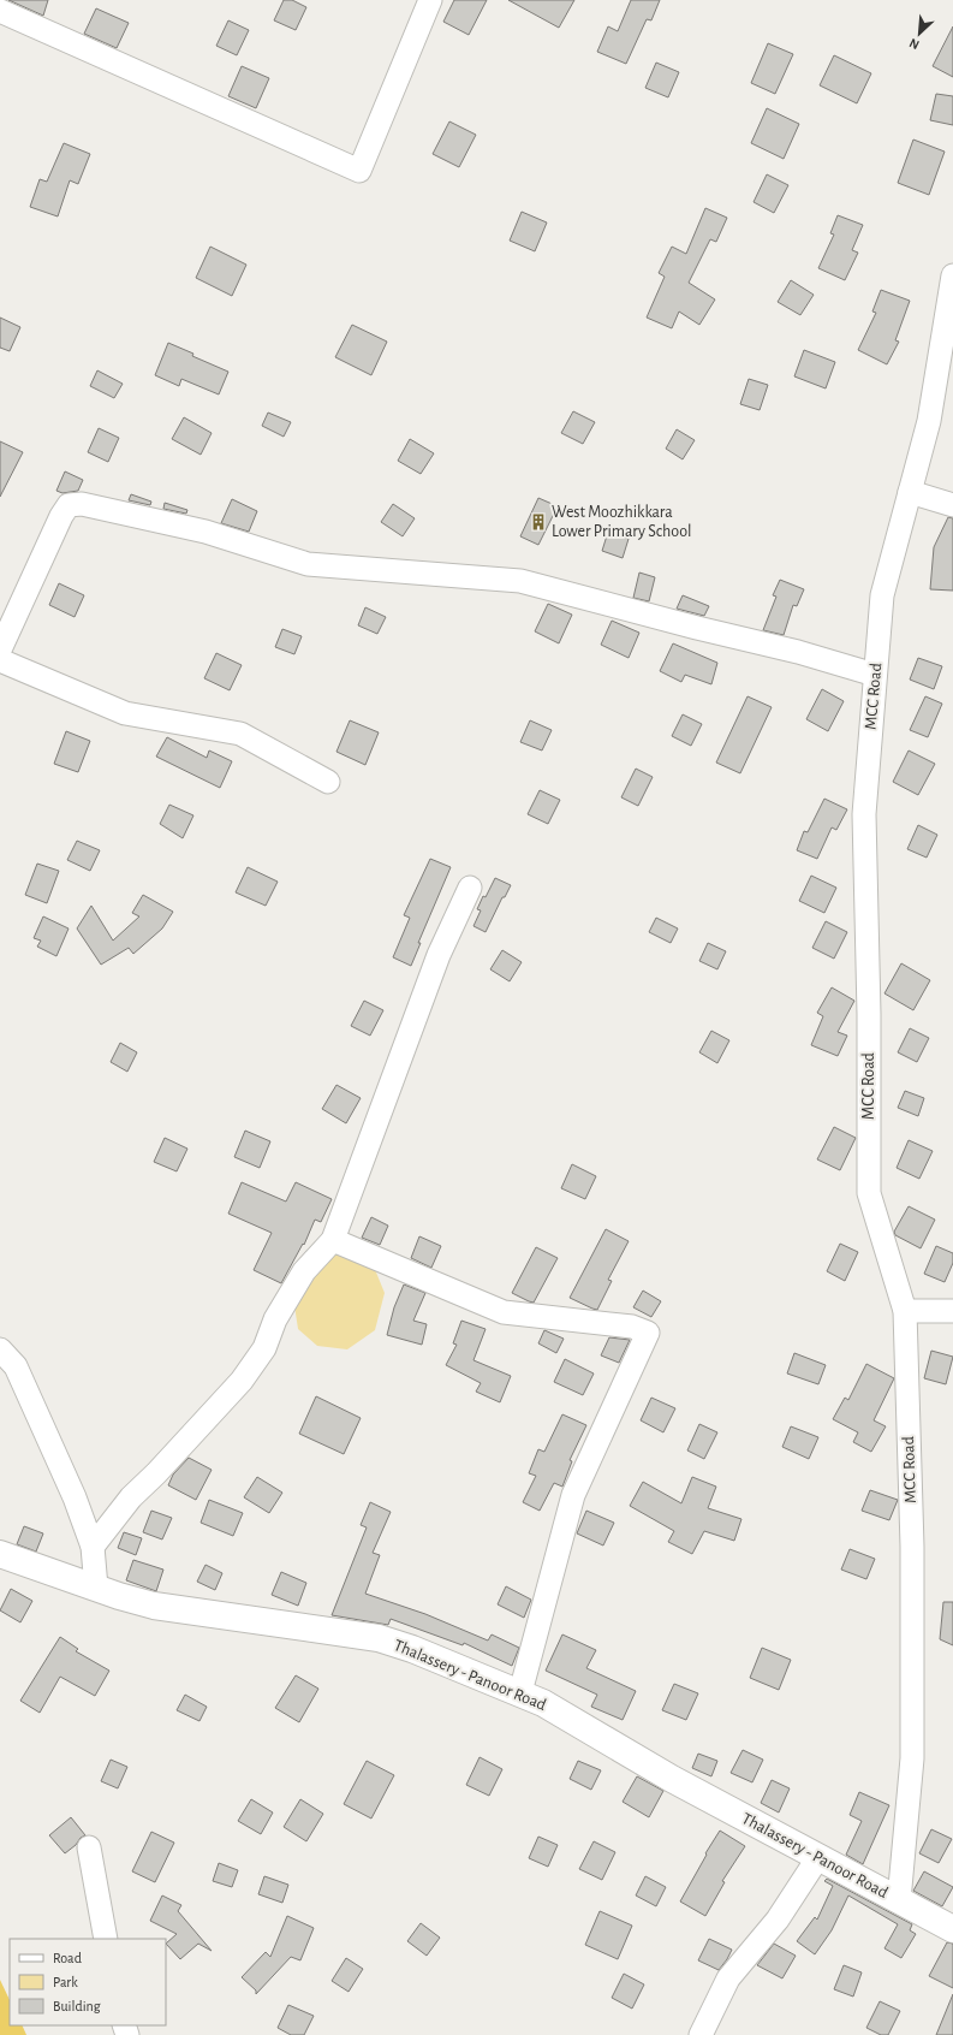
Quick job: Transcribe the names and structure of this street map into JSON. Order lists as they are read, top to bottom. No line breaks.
{"streets":{"main road":["Thalassery - Panoor Road"],"street":["MCC Road"]},"crossings":[["MCC Road","Thalassery - Panoor Road"]],"places":{"building":["West Moozhikkara Lower Primary School"]},"legend":["Road","Park","Building"],"north":"bottom left"}
